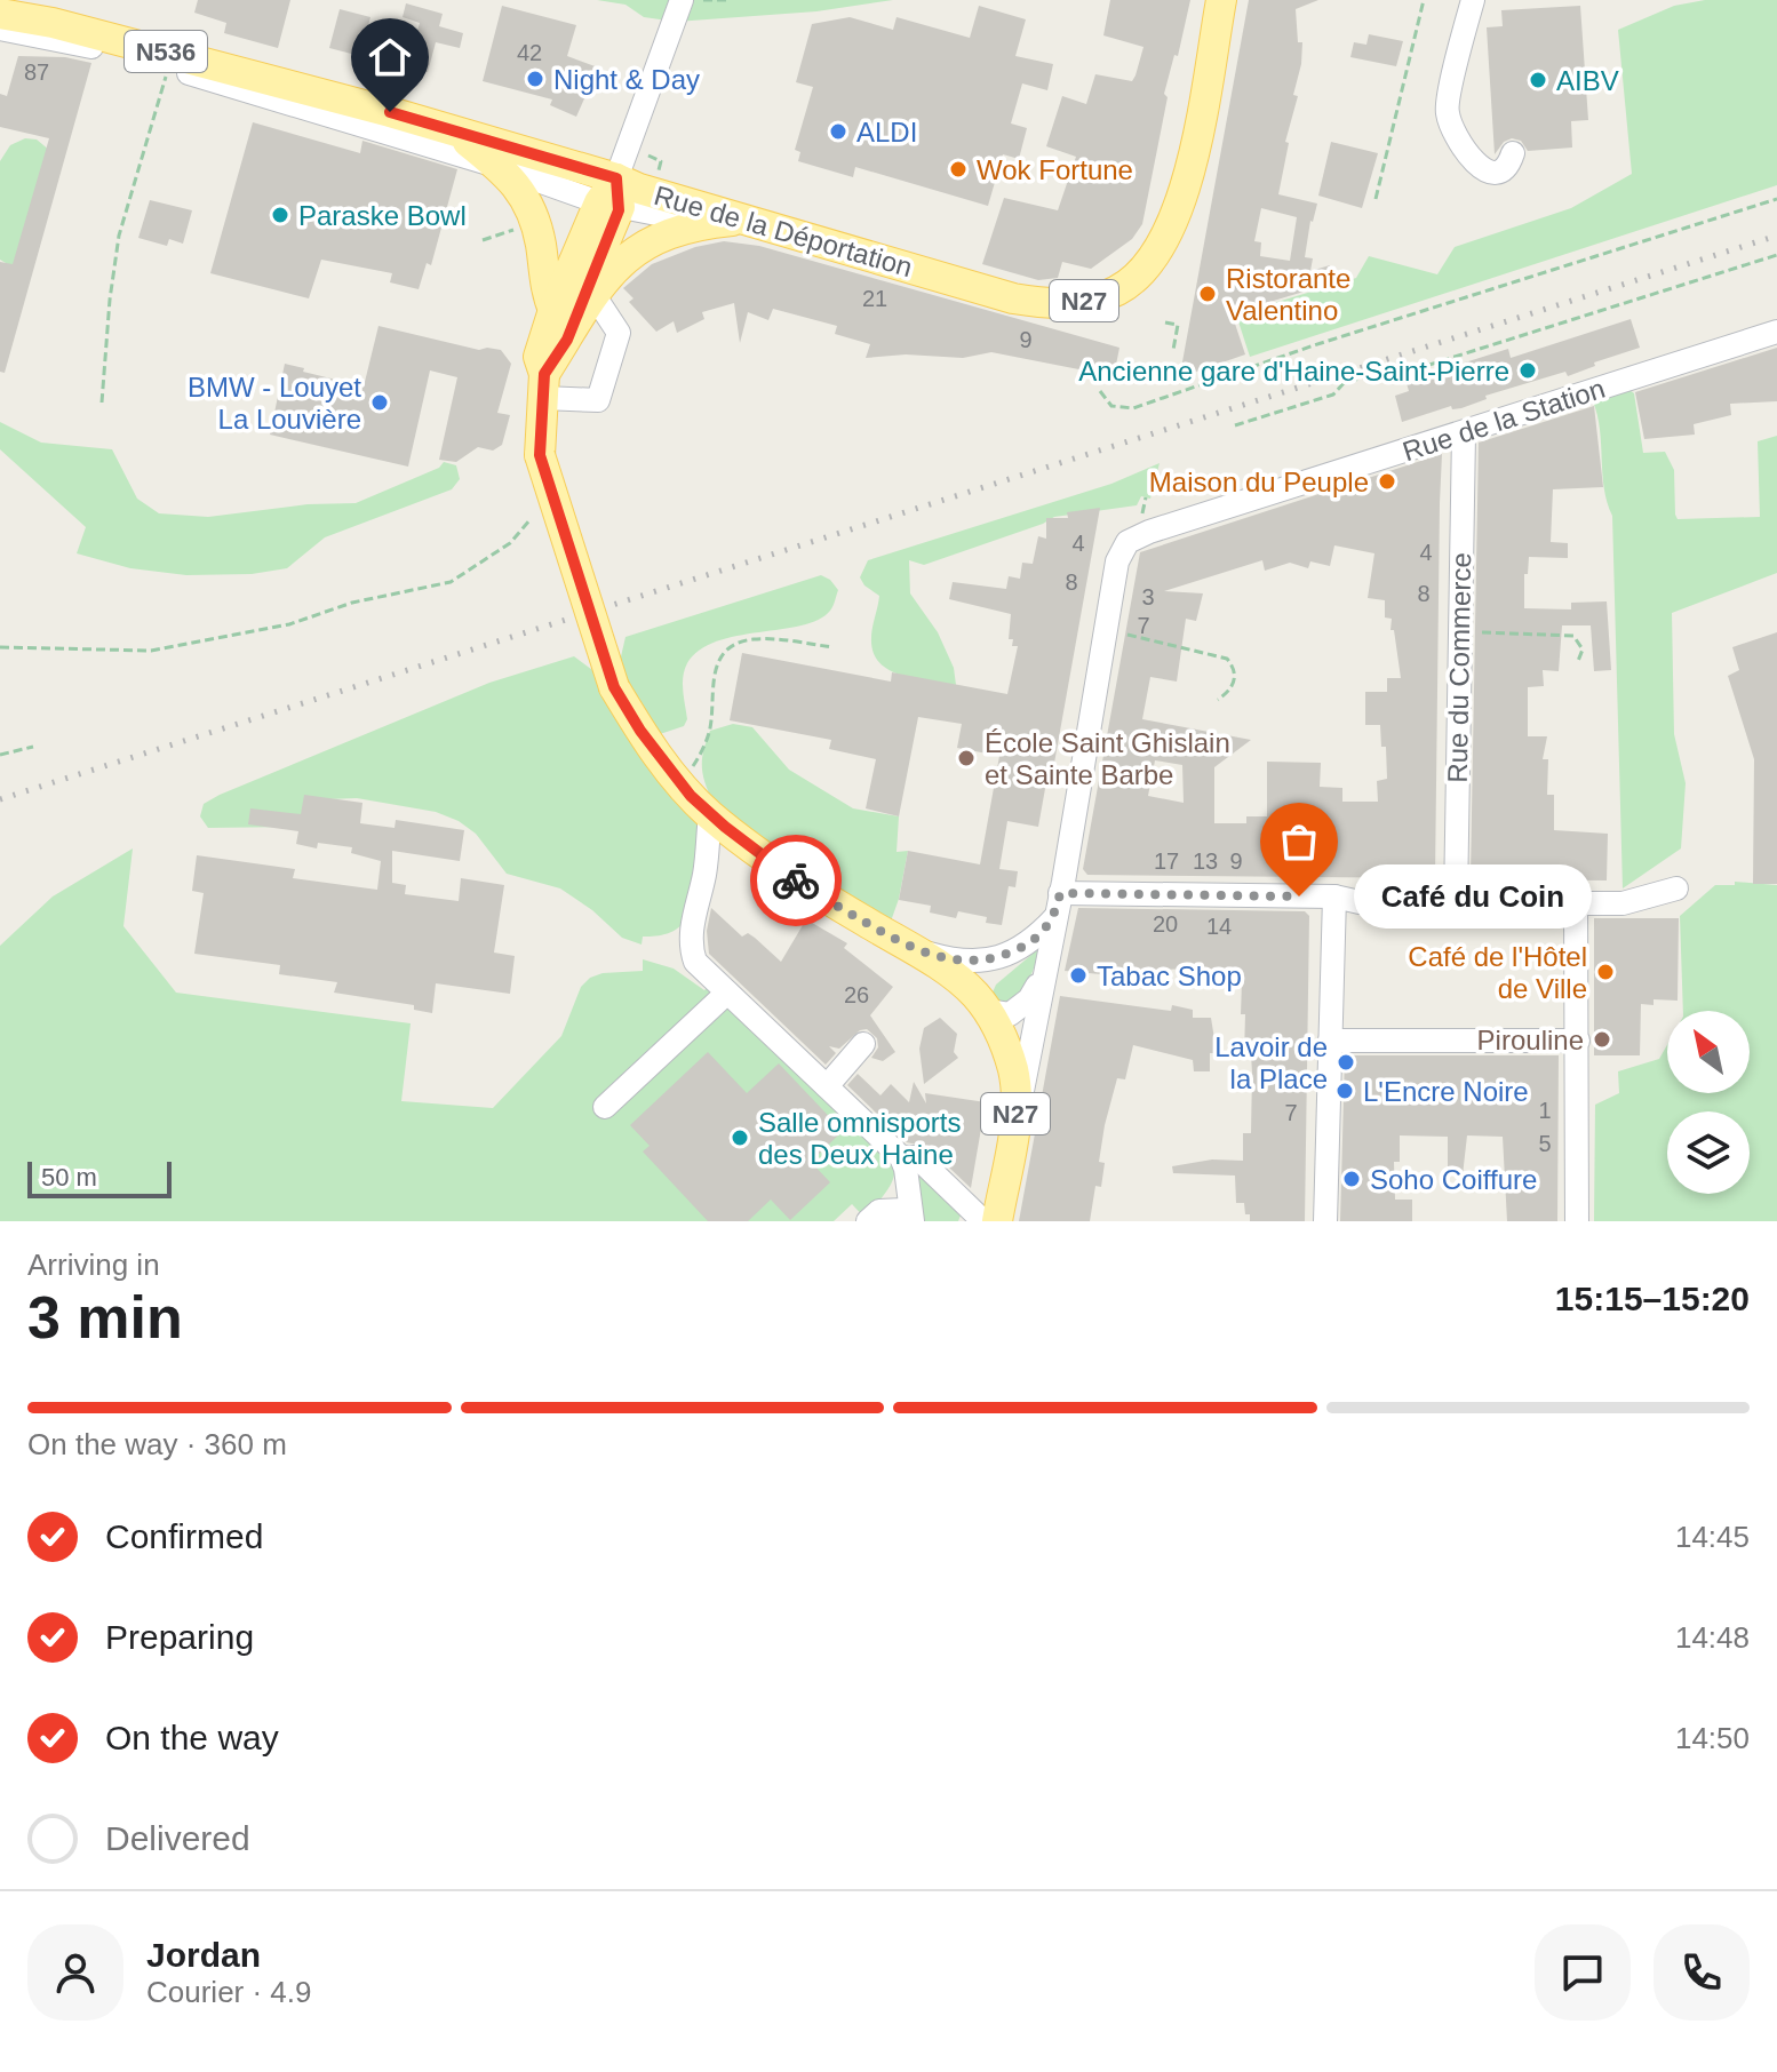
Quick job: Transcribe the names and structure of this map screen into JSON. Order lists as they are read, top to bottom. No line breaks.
{"streets":{"main road":["N536","Rue de la Déportation","N27"],"street":["Rue de la Station","Rue du Commerce"]},"crossings":[["Rue de la Déportation","N27"],["Rue de la Station","Rue du Commerce"]],"places":["Night & Day","AIBV","ALDI","Wok Fortune","Paraske Bowl","Ristorante Valentino","Ancienne gare d'Haine-Saint-Pierre","BMW - Louyet La Louvière","Maison du Peuple","École Saint Ghislain et Sainte Barbe","Café du Coin","Café de l'Hôtel de Ville","Tabac Shop","Pirouline","Lavoir de la Place","L'Encre Noire","Salle omnisports des Deux Haine","Soho Coiffure"],"house_numbers":["42","87","21","9","4","4","8","8","3","7","17","13","9","20","14","26","1","7","5"],"scale_bar":"50 m","north":"top left","page":{"bubble":"Café du Coin","scale":"50 m","heading":["3 min","Arriving in","15:15–15:20"],"panel":["Jordan","Courier · 4.9"],"bar":"On the way · 360 m","list":[["Confirmed","14:45"],["Preparing","14:48"],["On the way","14:50"],"Delivered"]}}
